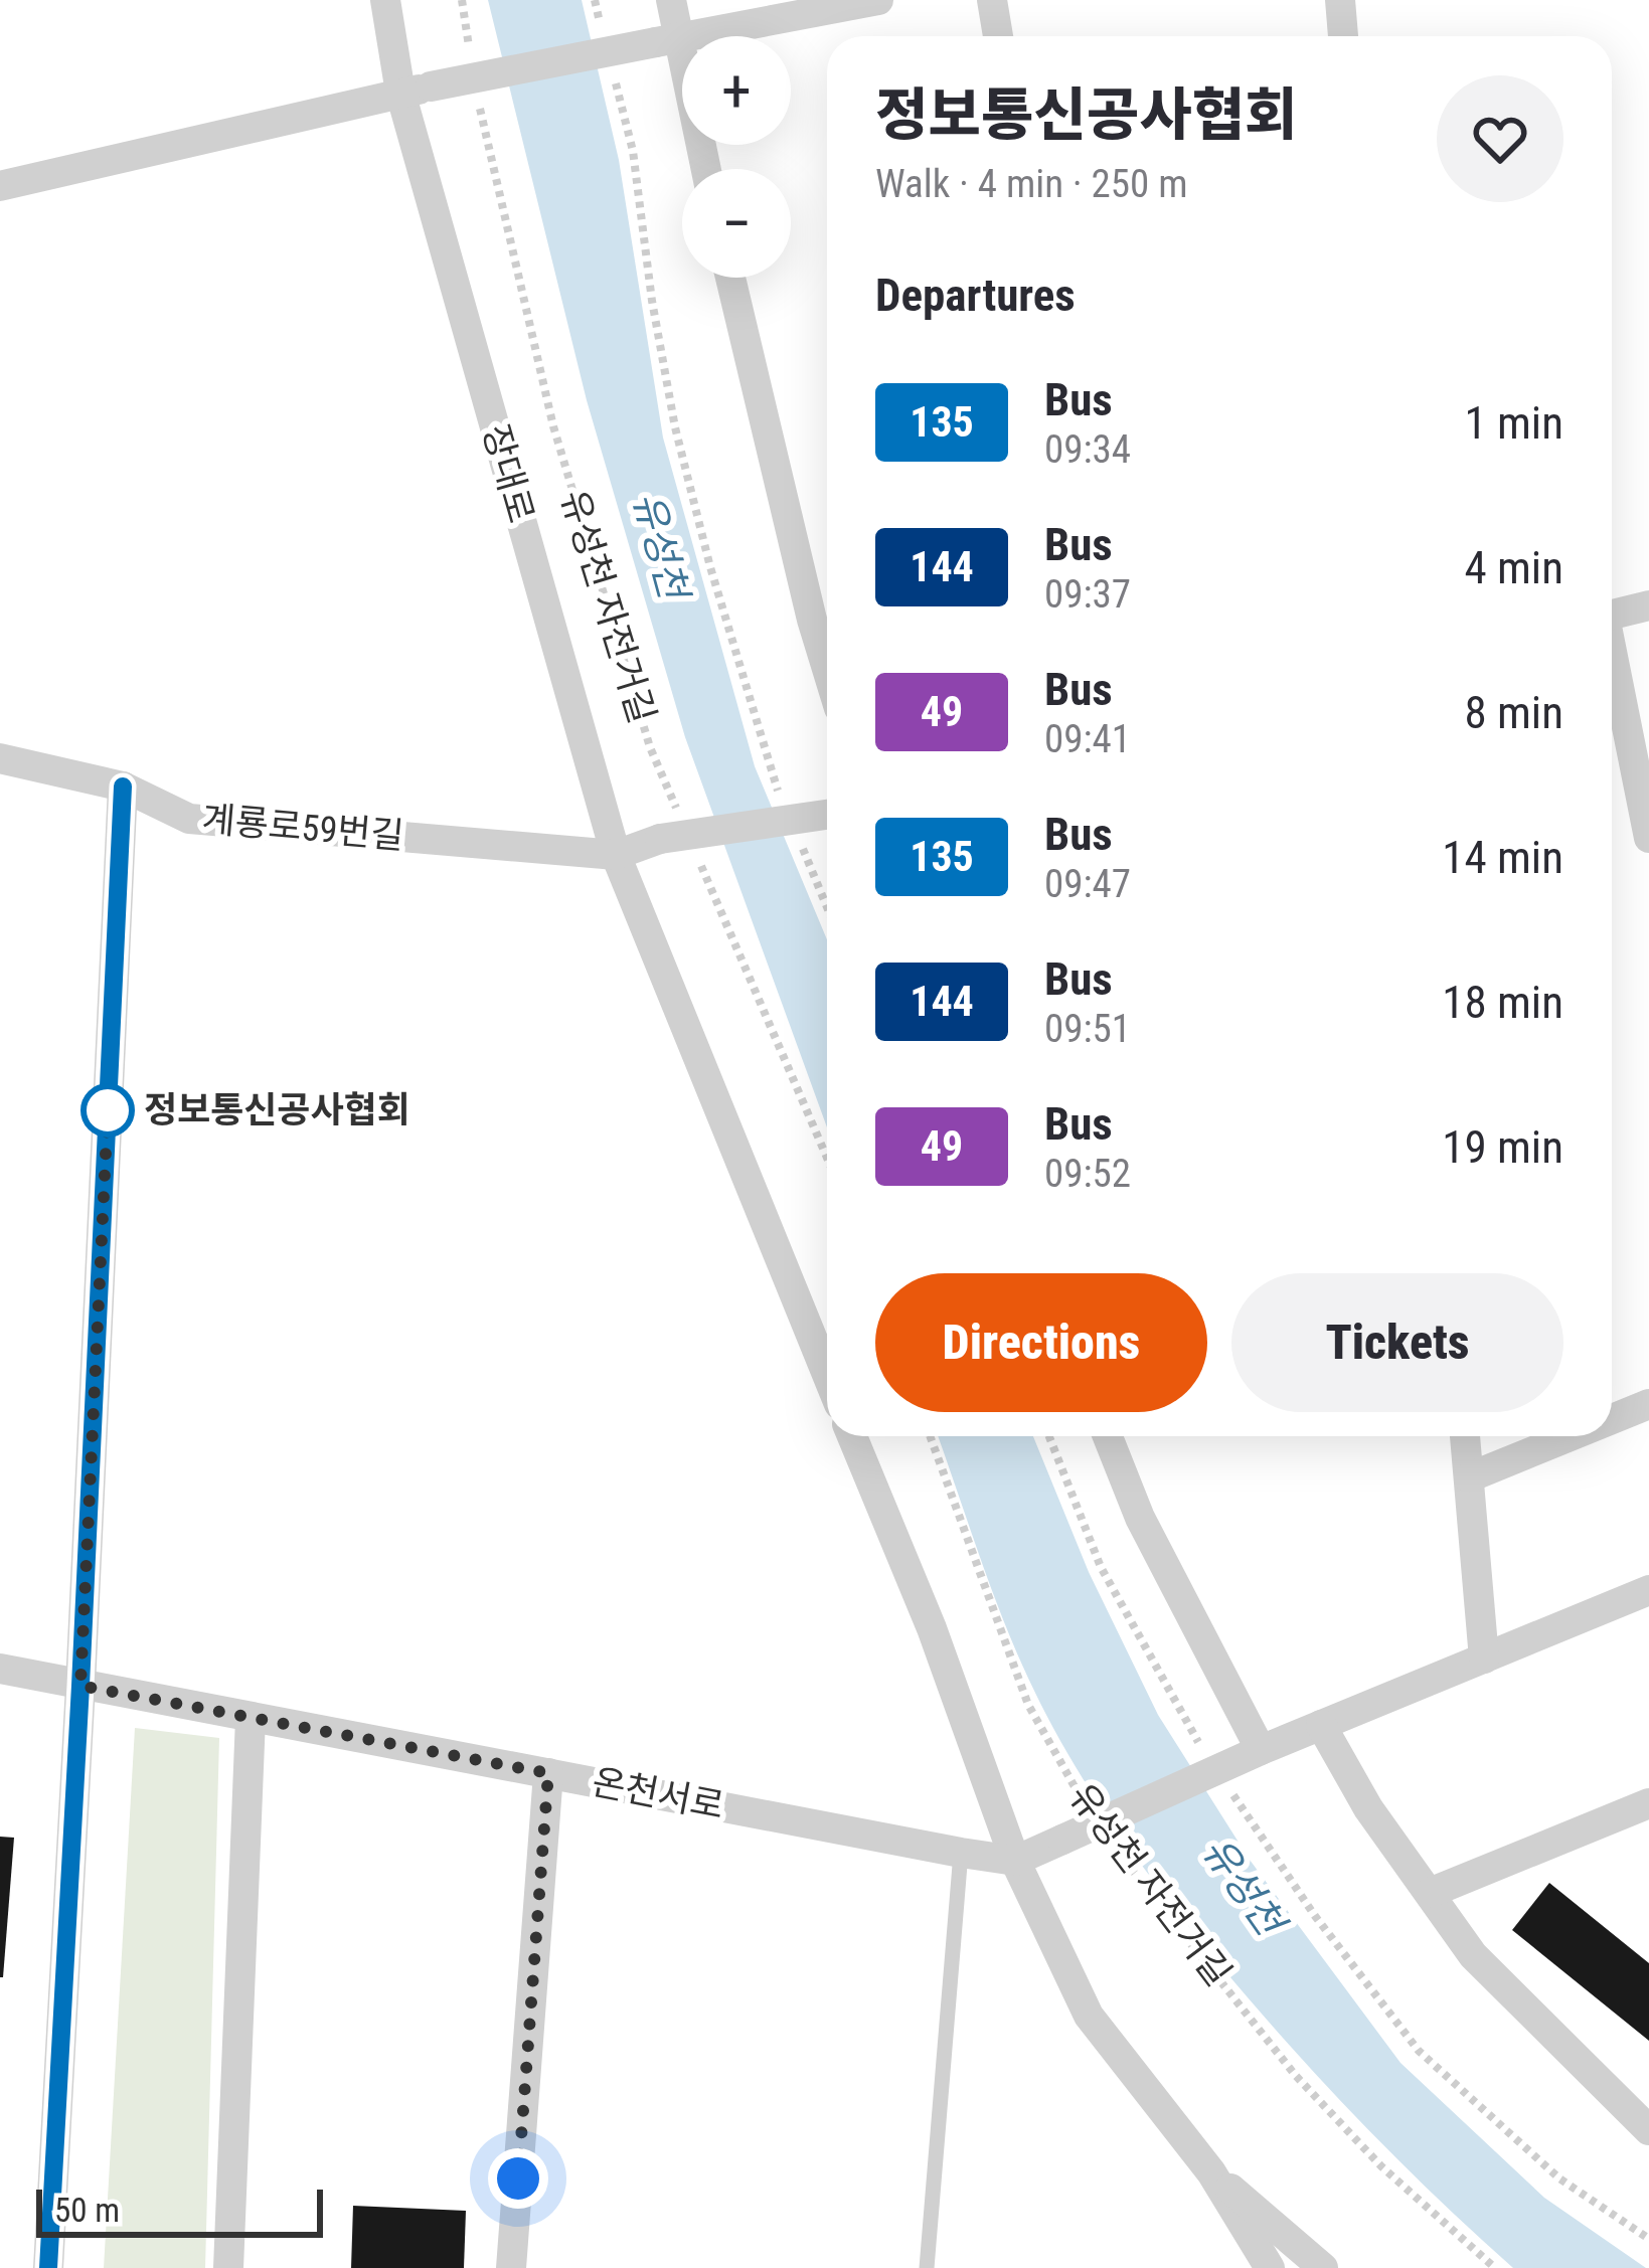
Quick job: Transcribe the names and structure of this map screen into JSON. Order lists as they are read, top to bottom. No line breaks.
{"streets":{"street":["장대로","계룡로59번길","온천서로"],"path":["유성천 자전거길"]},"crossings":[["장대로","계룡로59번길"]],"water":["유성천"],"places":["정보통신공사협회"],"lines":["bus line 135"],"scale_bar":"50 m","page":{"map_buttons":["+","−"],"heading":[["정보통신공사협회","Walk · 4 min · 250 m"],"Departures"],"list":[{"mark":"135","name":"Bus","note":"09:34","value":"1 min"},{"mark":"144","name":"Bus","note":"09:37","value":"4 min"},{"mark":"49","name":"Bus","note":"09:41","value":"8 min"},{"mark":"135","name":"Bus","note":"09:47","value":"14 min"},{"mark":"144","name":"Bus","note":"09:51","value":"18 min"},{"mark":"49","name":"Bus","note":"09:52","value":"19 min"}],"buttons":["Directions","Tickets"],"scale":"50 m"}}
